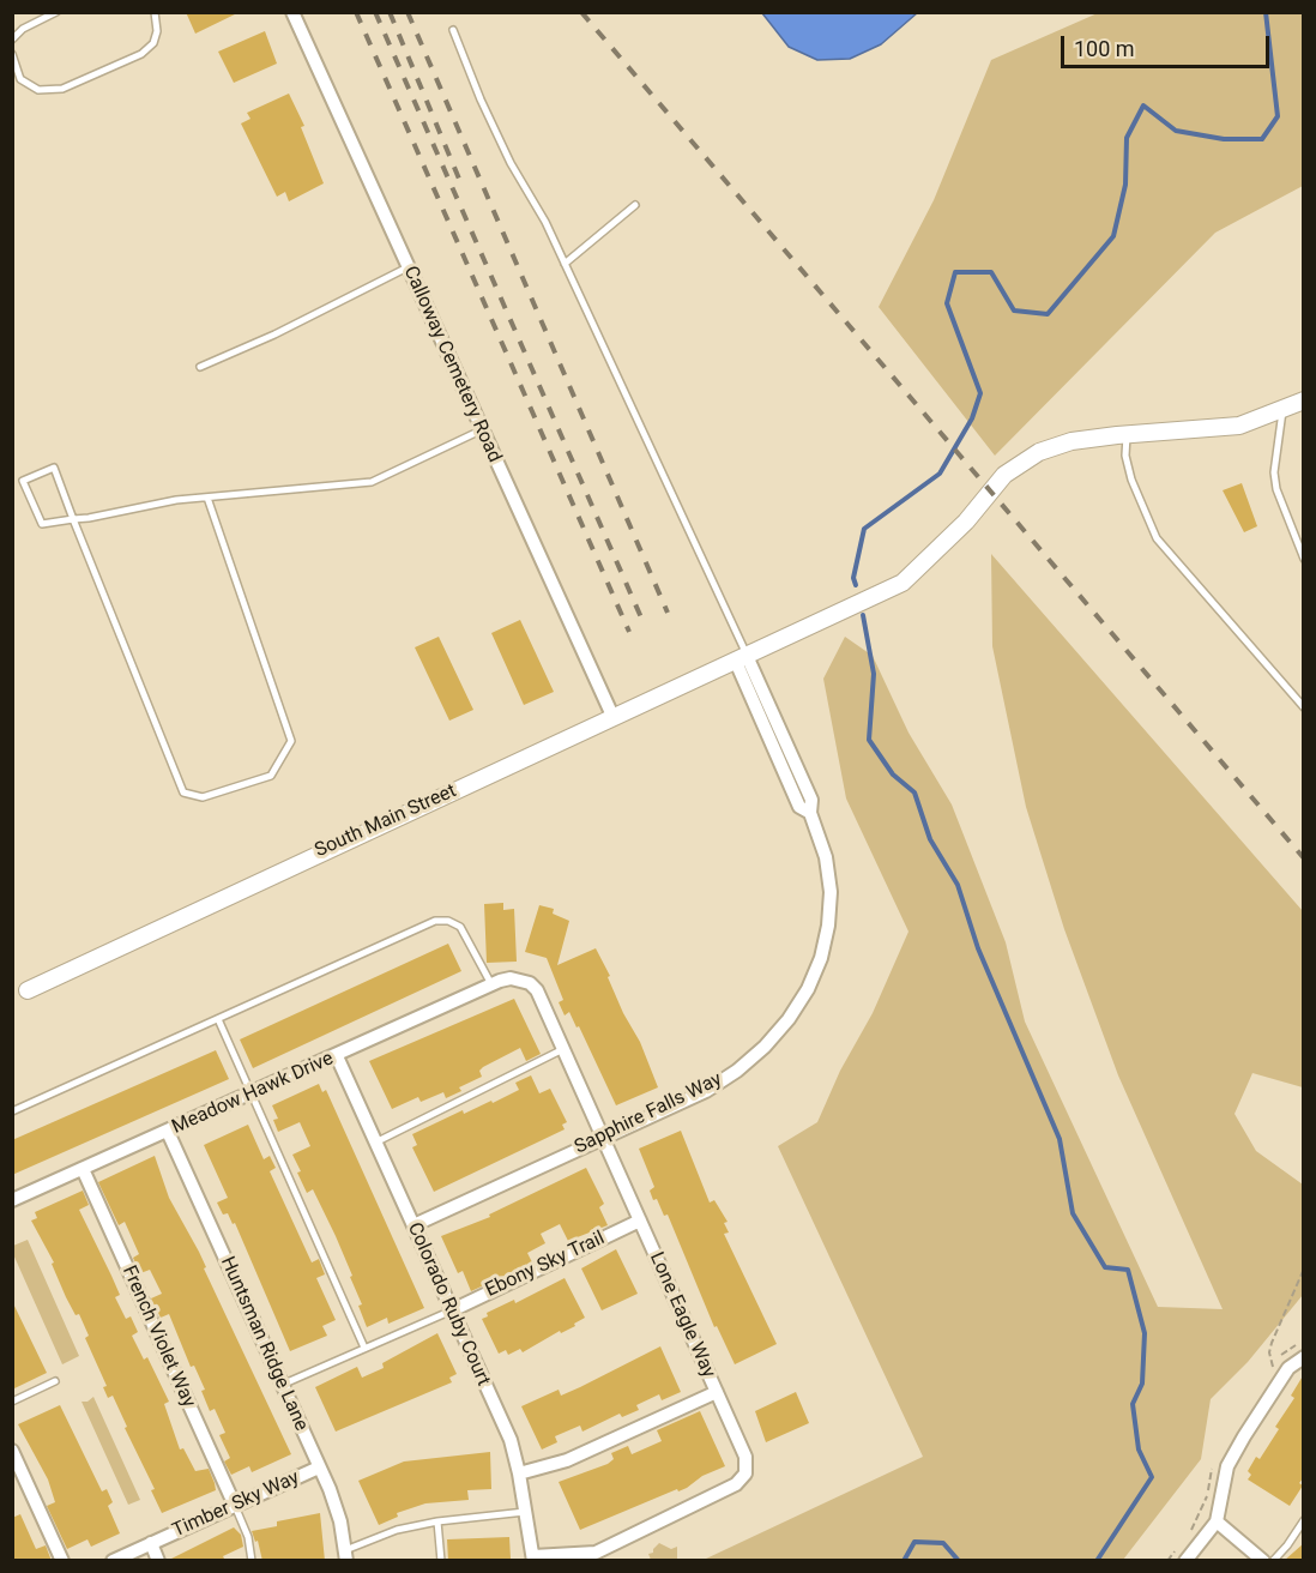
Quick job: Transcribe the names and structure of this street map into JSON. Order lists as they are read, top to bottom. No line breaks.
{"streets":{"street":["Calloway Cemetery Road","South Main Street","Meadow Hawk Drive","Sapphire Falls Way","Ebony Sky Trail","Colorado Ruby Court","Lone Eagle Way","French Violet Way","Huntsman Ridge Lane","Timber Sky Way"]},"crossings":[["Calloway Cemetery Road","South Main Street"],["South Main Street","Sapphire Falls Way"],["Meadow Hawk Drive","Colorado Ruby Court"],["Meadow Hawk Drive","Lone Eagle Way"],["Meadow Hawk Drive","French Violet Way"],["Meadow Hawk Drive","Huntsman Ridge Lane"],["Sapphire Falls Way","Colorado Ruby Court"],["Sapphire Falls Way","Lone Eagle Way"],["Ebony Sky Trail","Colorado Ruby Court"],["Ebony Sky Trail","Lone Eagle Way"],["Colorado Ruby Court","Lone Eagle Way"],["French Violet Way","Timber Sky Way"],["Huntsman Ridge Lane","Timber Sky Way"]],"scale_bar":"100 m"}
